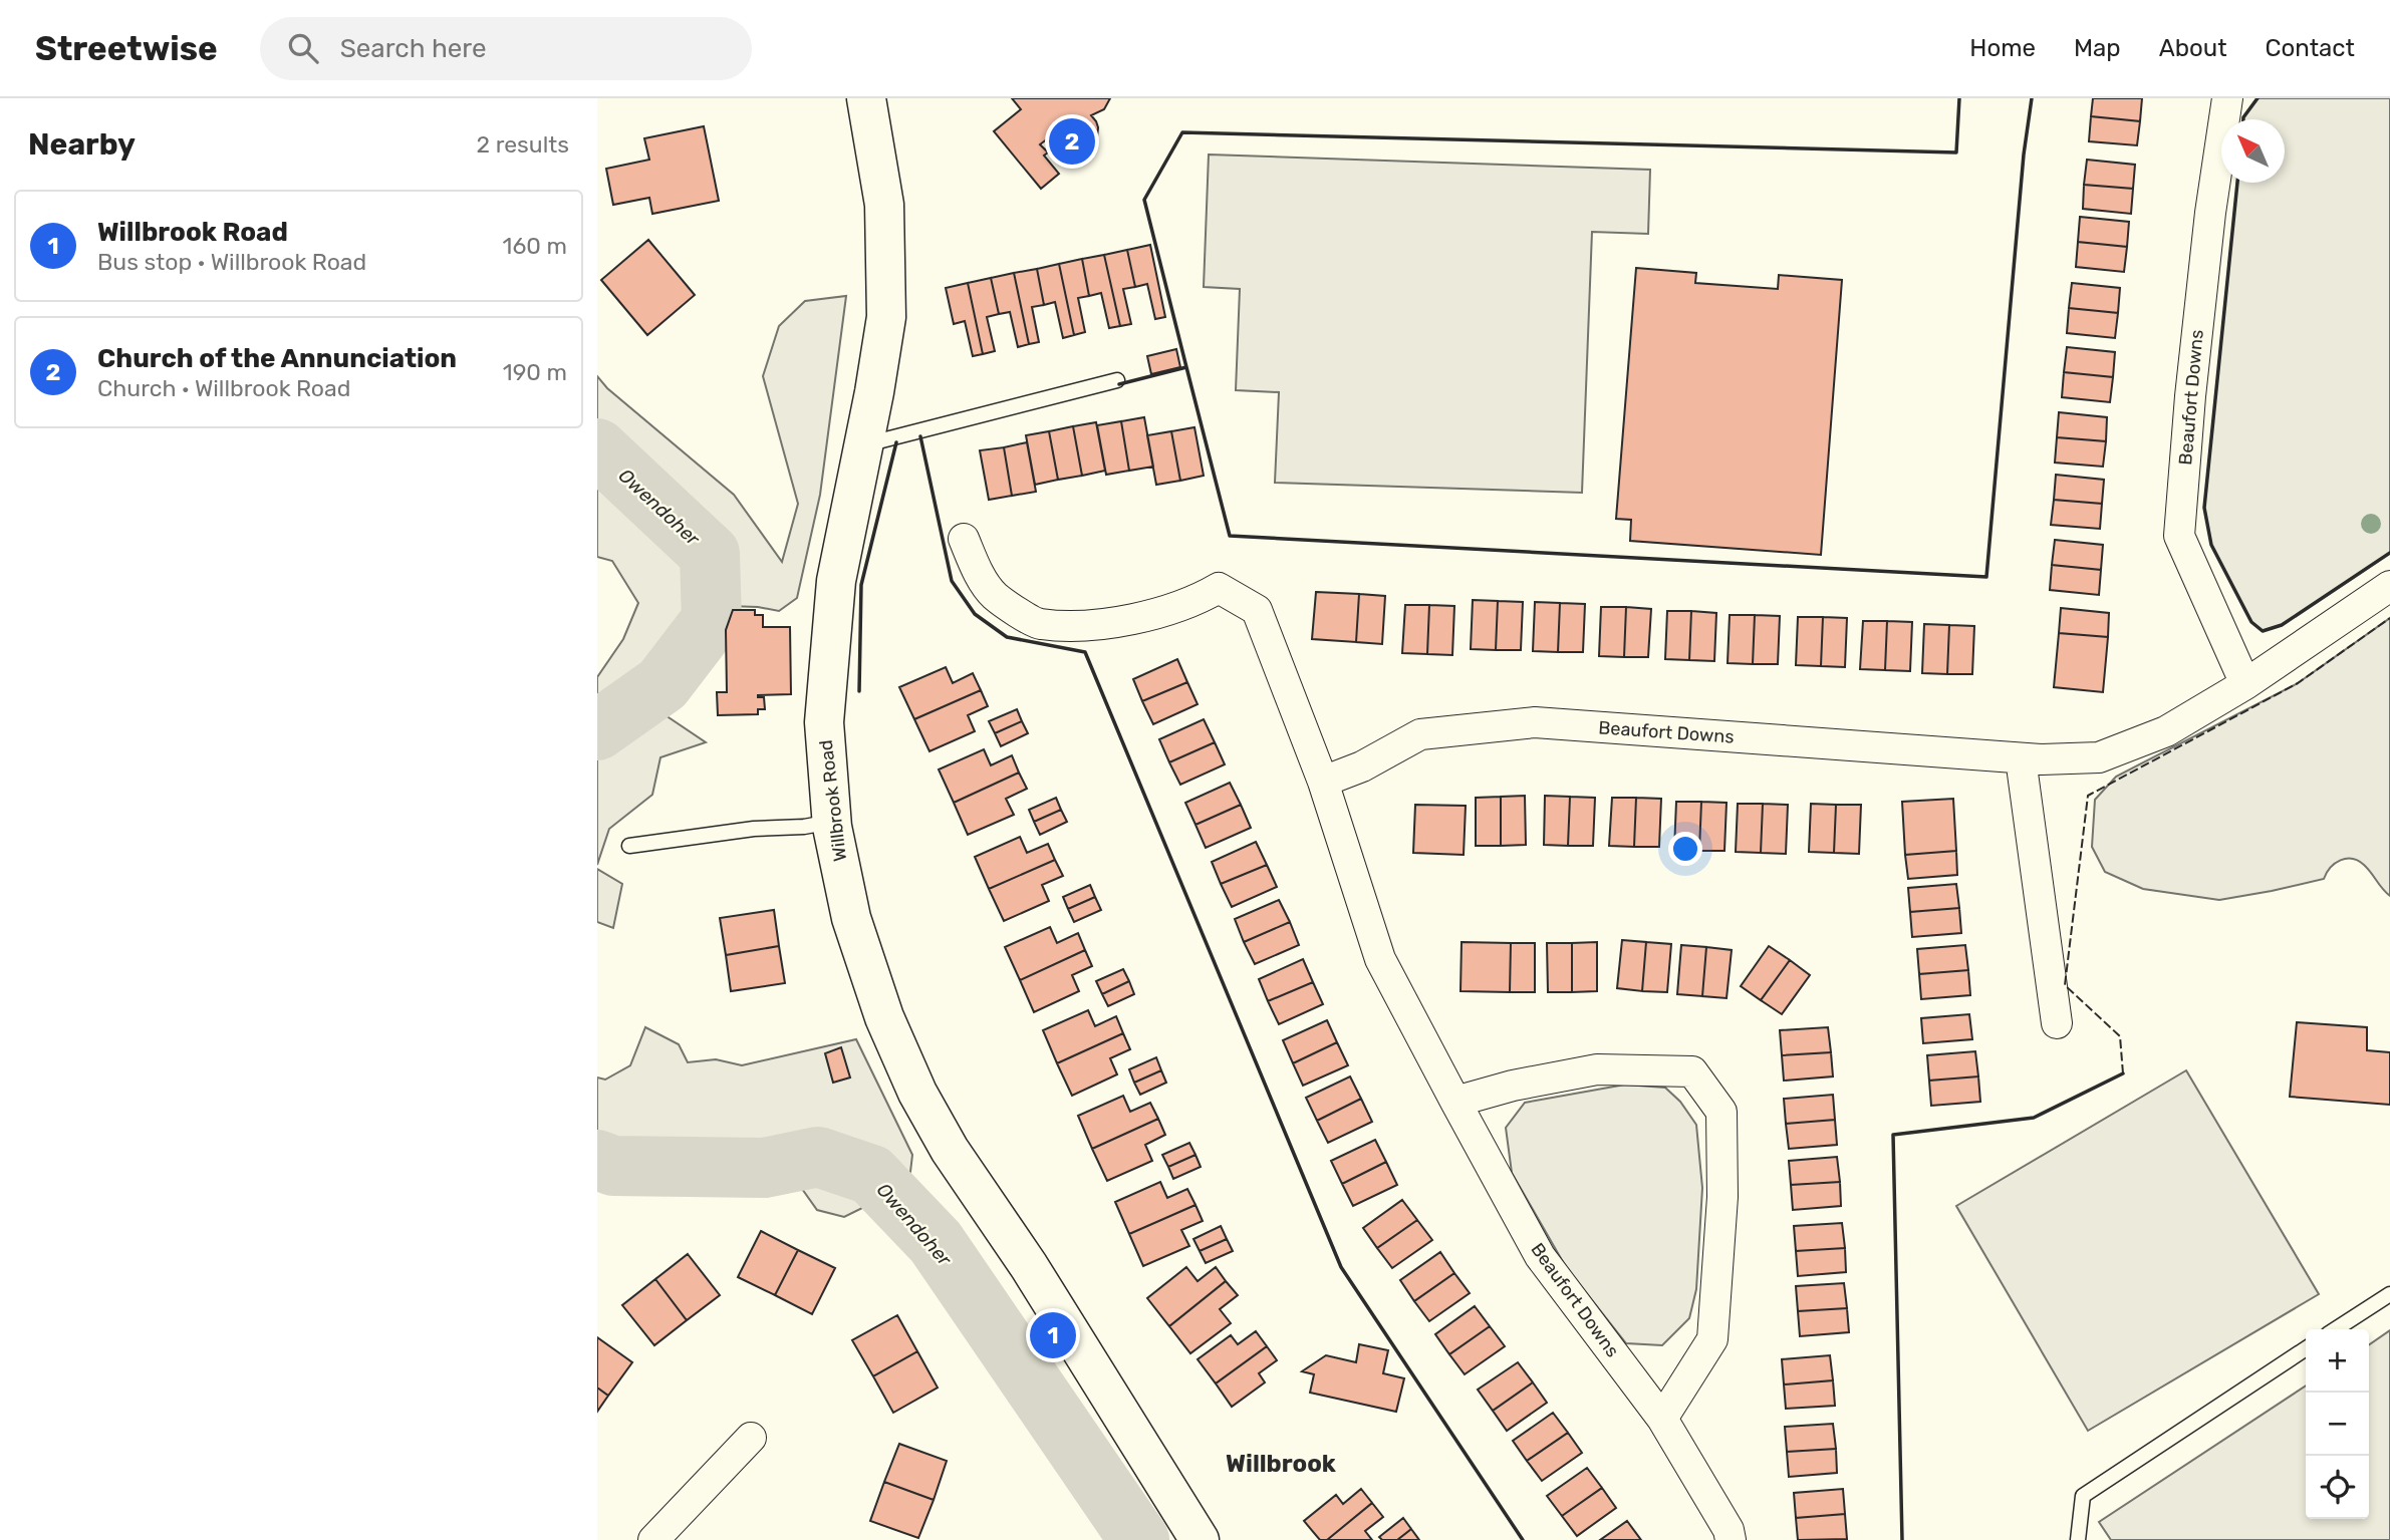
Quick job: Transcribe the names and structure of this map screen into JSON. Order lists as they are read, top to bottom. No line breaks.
{"streets":{"main road":["Willbrook Road"],"street":["Beaufort Downs"]},"districts":["Willbrook"],"water":["Owendoher"],"north":"top left","page":{"header":"Streetwise","search":"Search here","nav":["Home","Map","About","Contact"],"heading":["Nearby","2 results"],"pins":["2","1"],"list":[{"mark":"1","name":"Willbrook Road","note":"Bus stop · Willbrook Road","value":"160 m"},{"mark":"2","name":"Church of the Annunciation","note":"Church · Willbrook Road","value":"190 m"}],"map_buttons":["+","−"]}}
